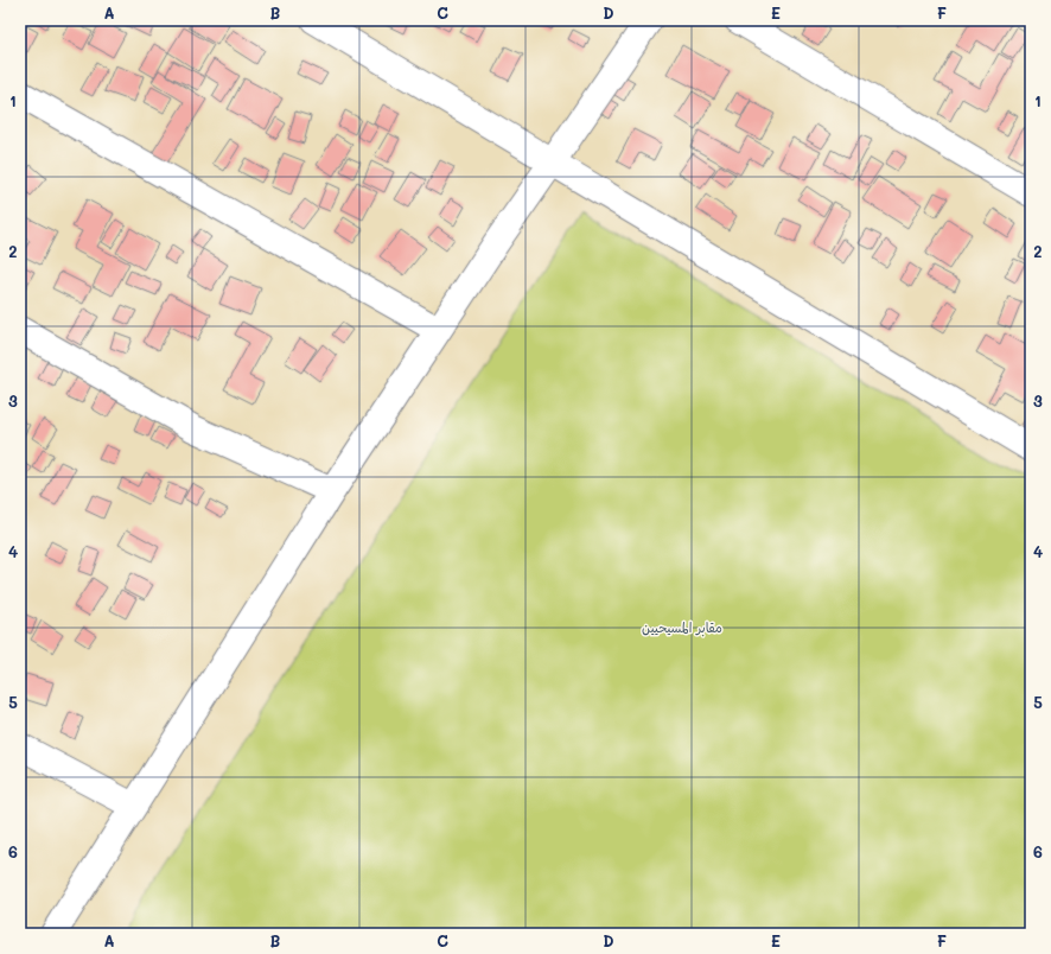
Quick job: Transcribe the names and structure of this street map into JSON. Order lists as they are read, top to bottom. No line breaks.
{"parks":["مقابر المسيحيين"],"grid":{"columns":["A","B","C","D","E","F"],"rows":["1","2","3","4","5","6"]}}
